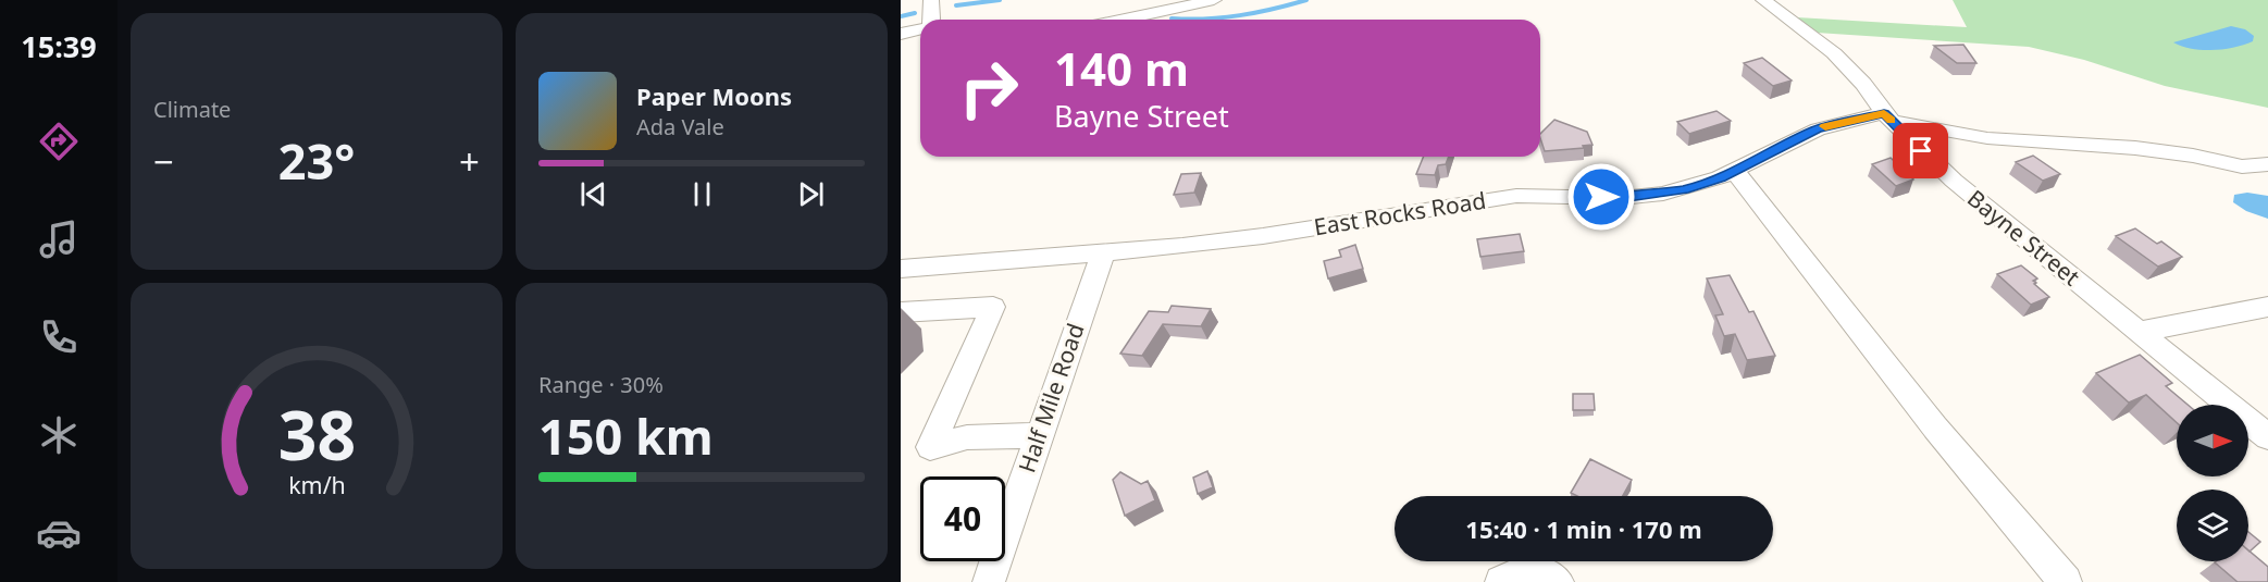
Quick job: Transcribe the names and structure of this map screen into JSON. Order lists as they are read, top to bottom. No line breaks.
{"streets":{"street":["East Rocks Road","Bayne Street","Half Mile Road"]},"crossings":[["East Rocks Road","Bayne Street"],["East Rocks Road","Half Mile Road"]],"north":"right","page":{"tabs":"15:39","tile":["Climate",["Range · 30%","150 km"]],"turn":["140 m","Bayne Street"],"song":["Paper Moons","Ada Vale"],"heat":["−","23°","+"],"limit":"40","trip":"15:40 · 1 min · 170 m","gauge":["38","km/h"]}}
